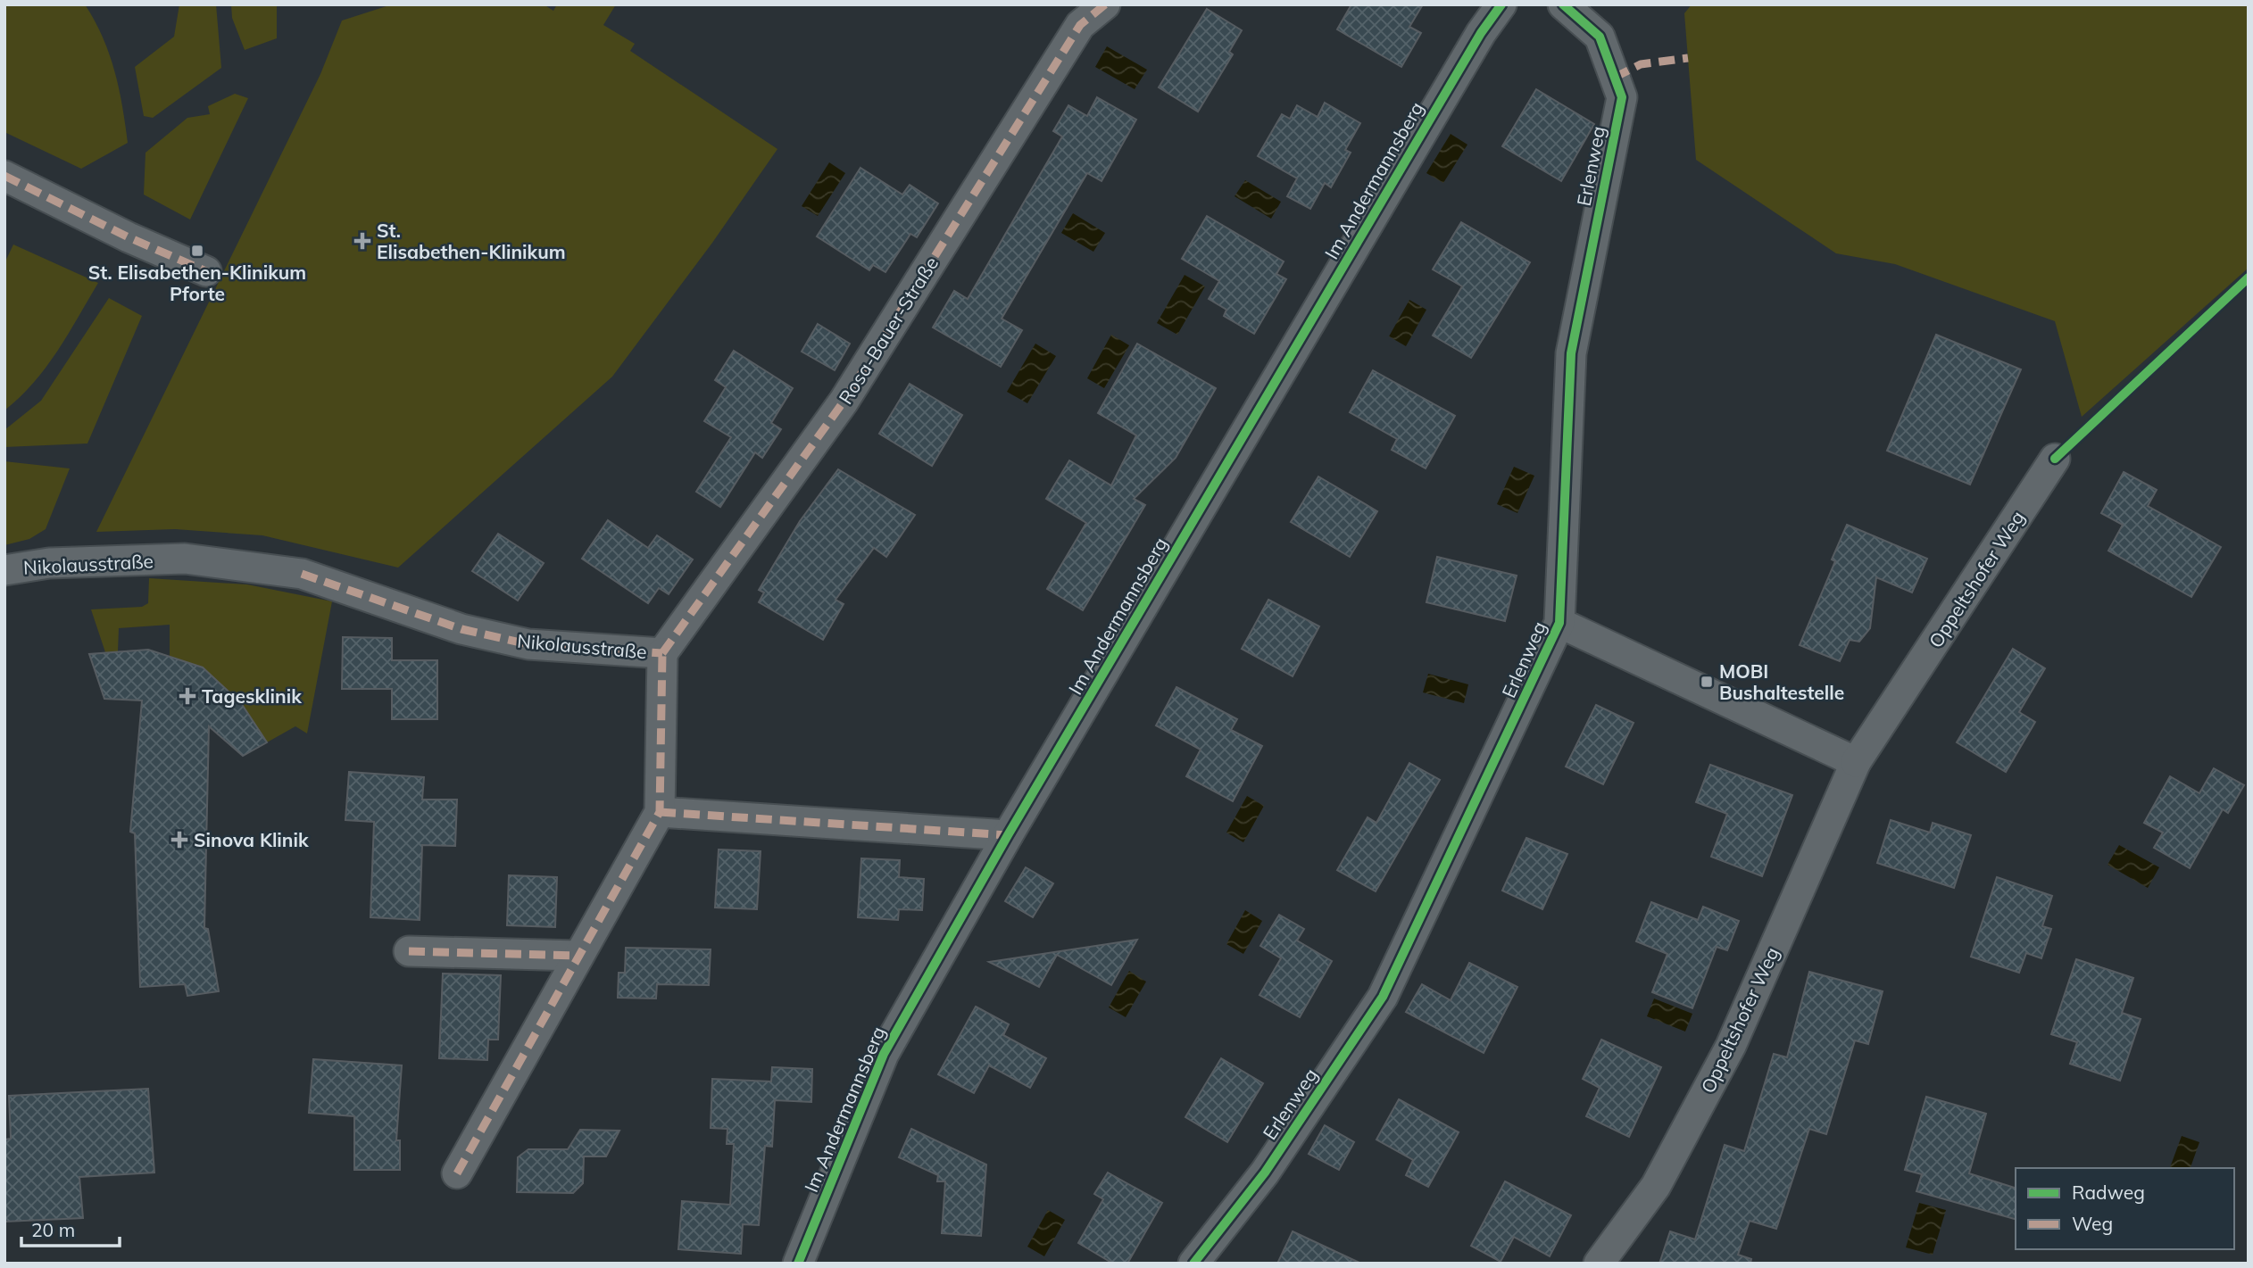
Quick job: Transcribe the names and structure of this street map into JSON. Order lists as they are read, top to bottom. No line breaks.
{"streets":{"street":["Erlenweg","Im Andermannsberg","Rosa-Bauer-Straße","Nikolausstraße","Oppeltshofer Weg"]},"crossings":[["Rosa-Bauer-Straße","Nikolausstraße"]],"places":{"health":["St. Elisabethen-Klinikum","Tagesklinik","Sinova Klinik"],"transit":["St. Elisabethen-Klinikum Pforte","MOBI Bushaltestelle"]},"legend":["Radweg","Weg"],"scale_bar":"20 m"}
